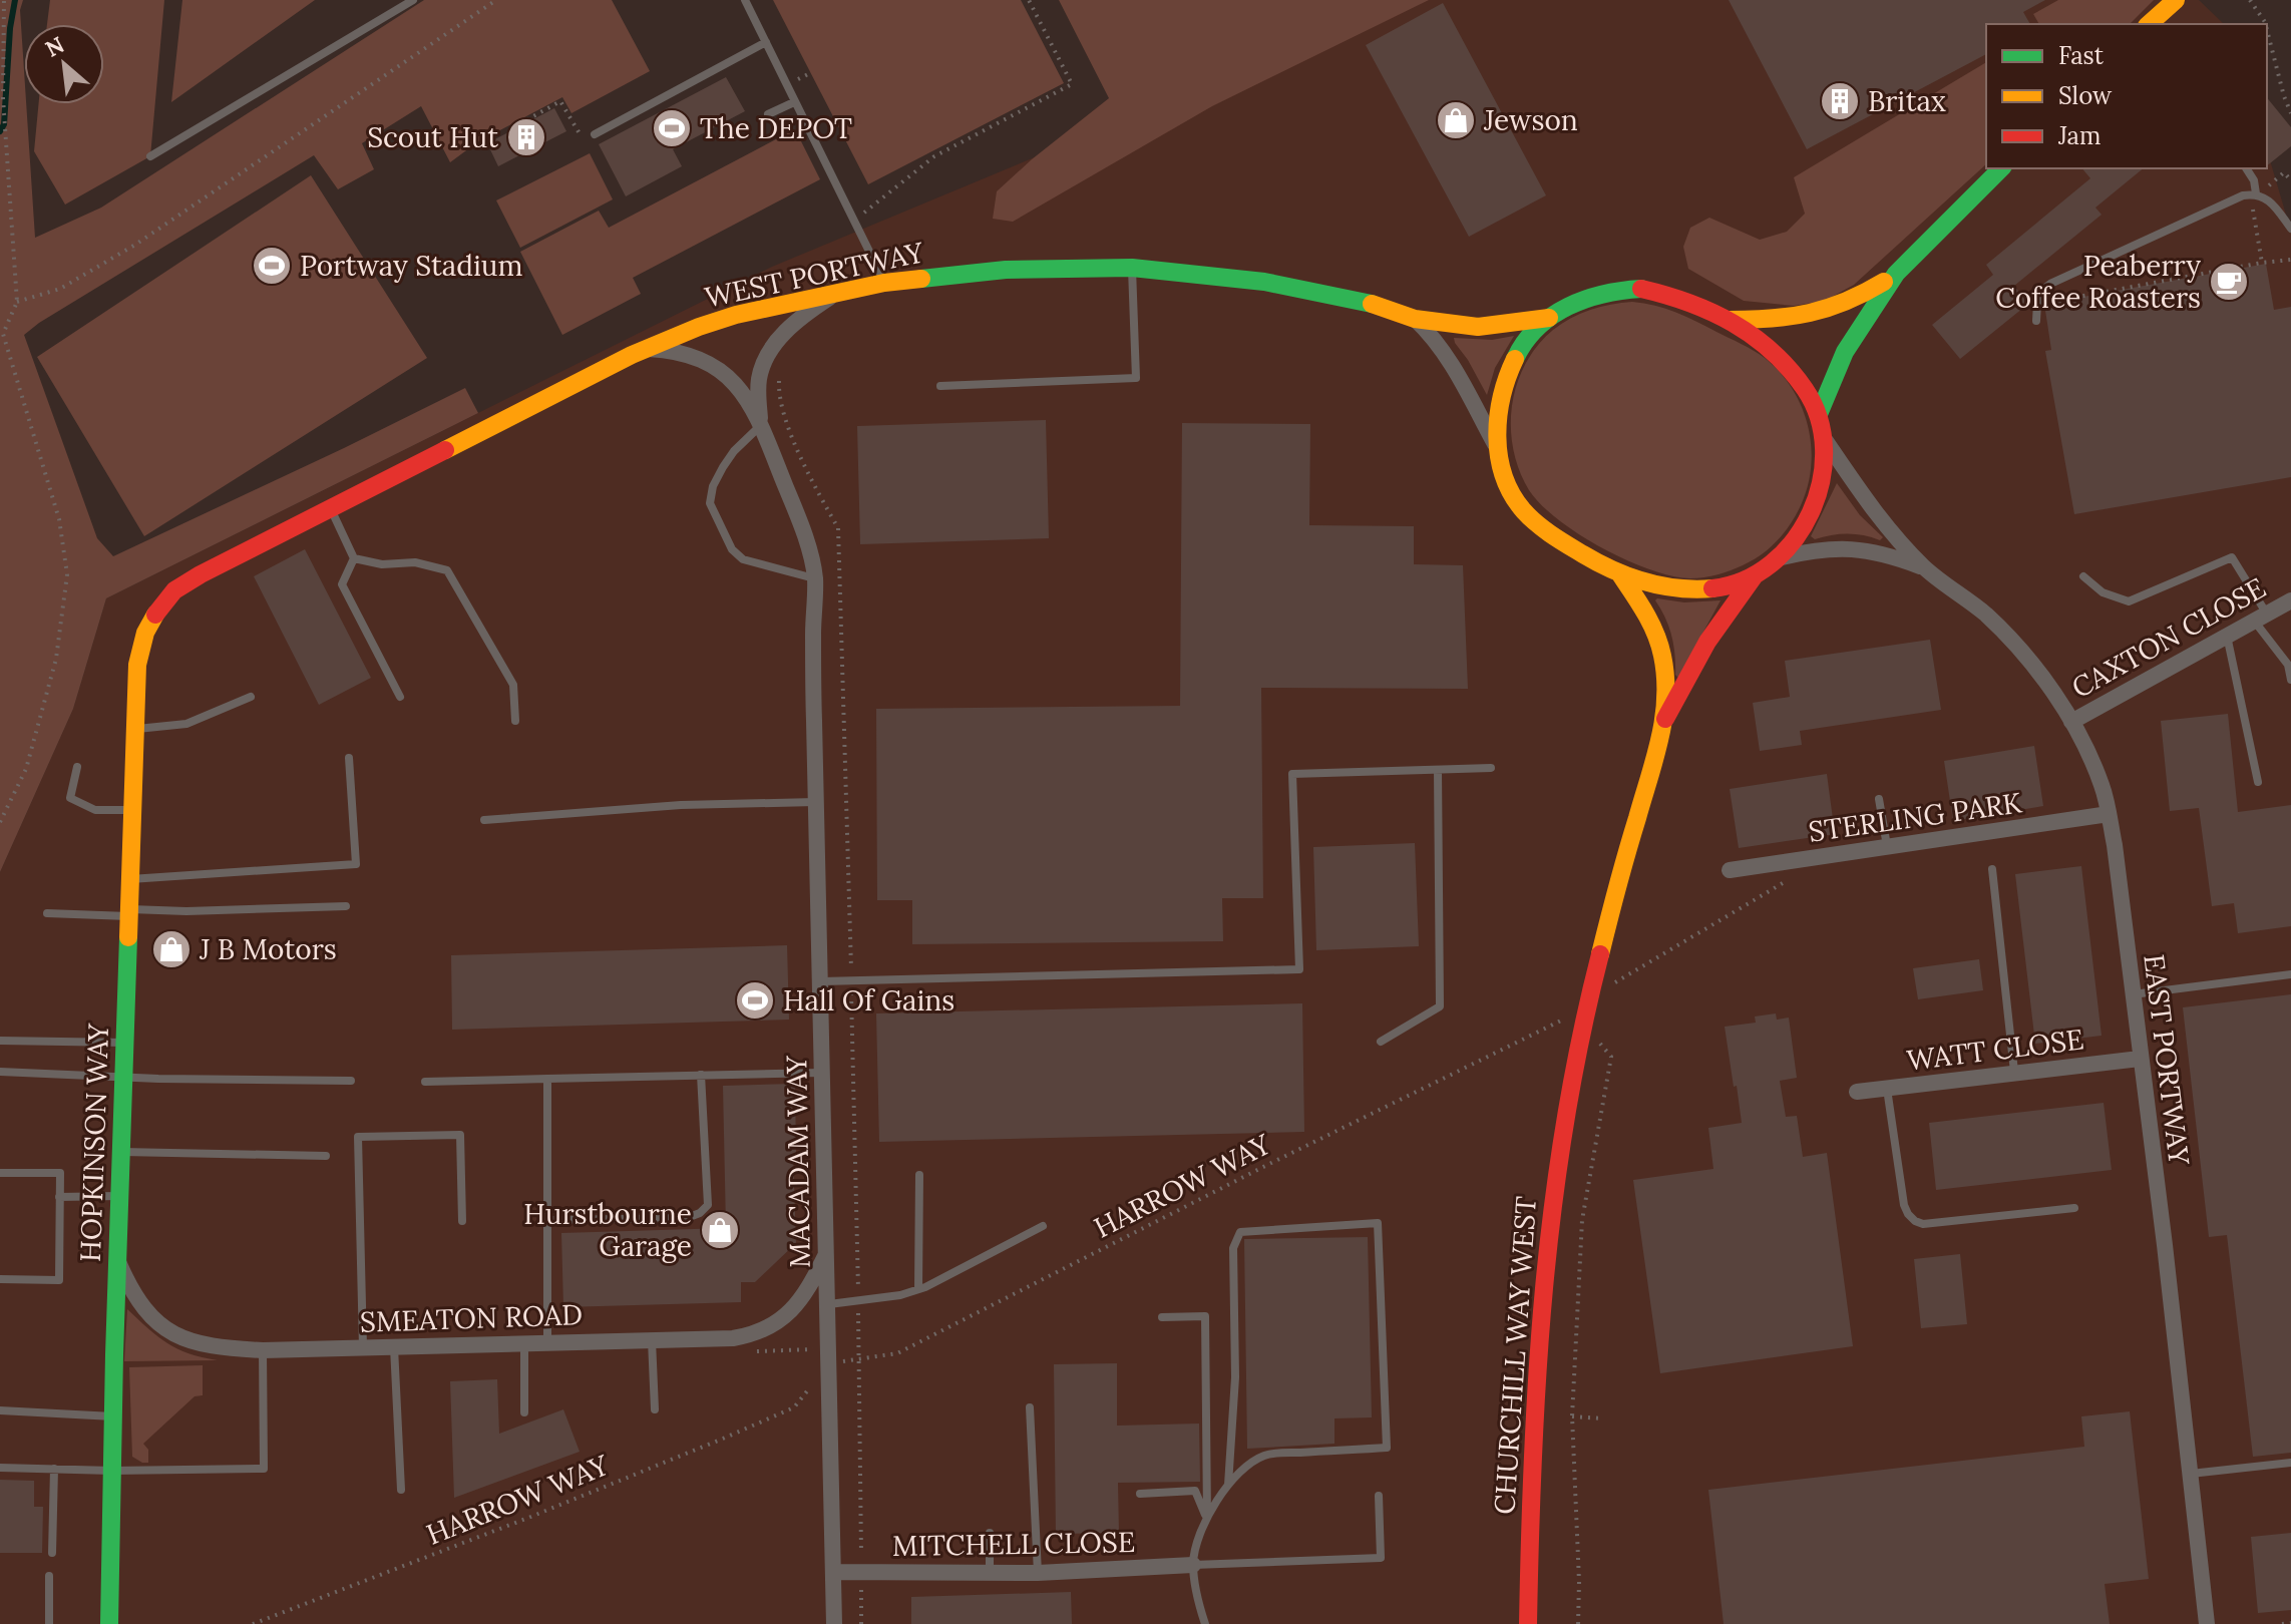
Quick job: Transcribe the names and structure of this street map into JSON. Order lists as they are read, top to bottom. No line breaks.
{"streets":{"main road":["WEST PORTWAY","HOPKINSON WAY","CHURCHILL WAY WEST"],"street":["CAXTON CLOSE","STERLING PARK","WATT CLOSE","EAST PORTWAY","MACADAM WAY","SMEATON ROAD","MITCHELL CLOSE"],"path":["HARROW WAY"]},"crossings":[["WEST PORTWAY","HOPKINSON WAY"],["WEST PORTWAY","CHURCHILL WAY WEST"],["CAXTON CLOSE","EAST PORTWAY"],["STERLING PARK","EAST PORTWAY"],["WATT CLOSE","EAST PORTWAY"],["HOPKINSON WAY","SMEATON ROAD"],["MACADAM WAY","HARROW WAY"],["MACADAM WAY","SMEATON ROAD"],["MACADAM WAY","MITCHELL CLOSE"]],"places":{"building":["Britax","Scout Hut"],"shop":["Jewson","J B Motors","Hurstbourne Garage"],"sports":["The DEPOT","Portway Stadium","Hall Of Gains"],"cafe":["Peaberry Coffee Roasters"]},"legend":["Fast","Slow","Jam"],"north":"top left"}
